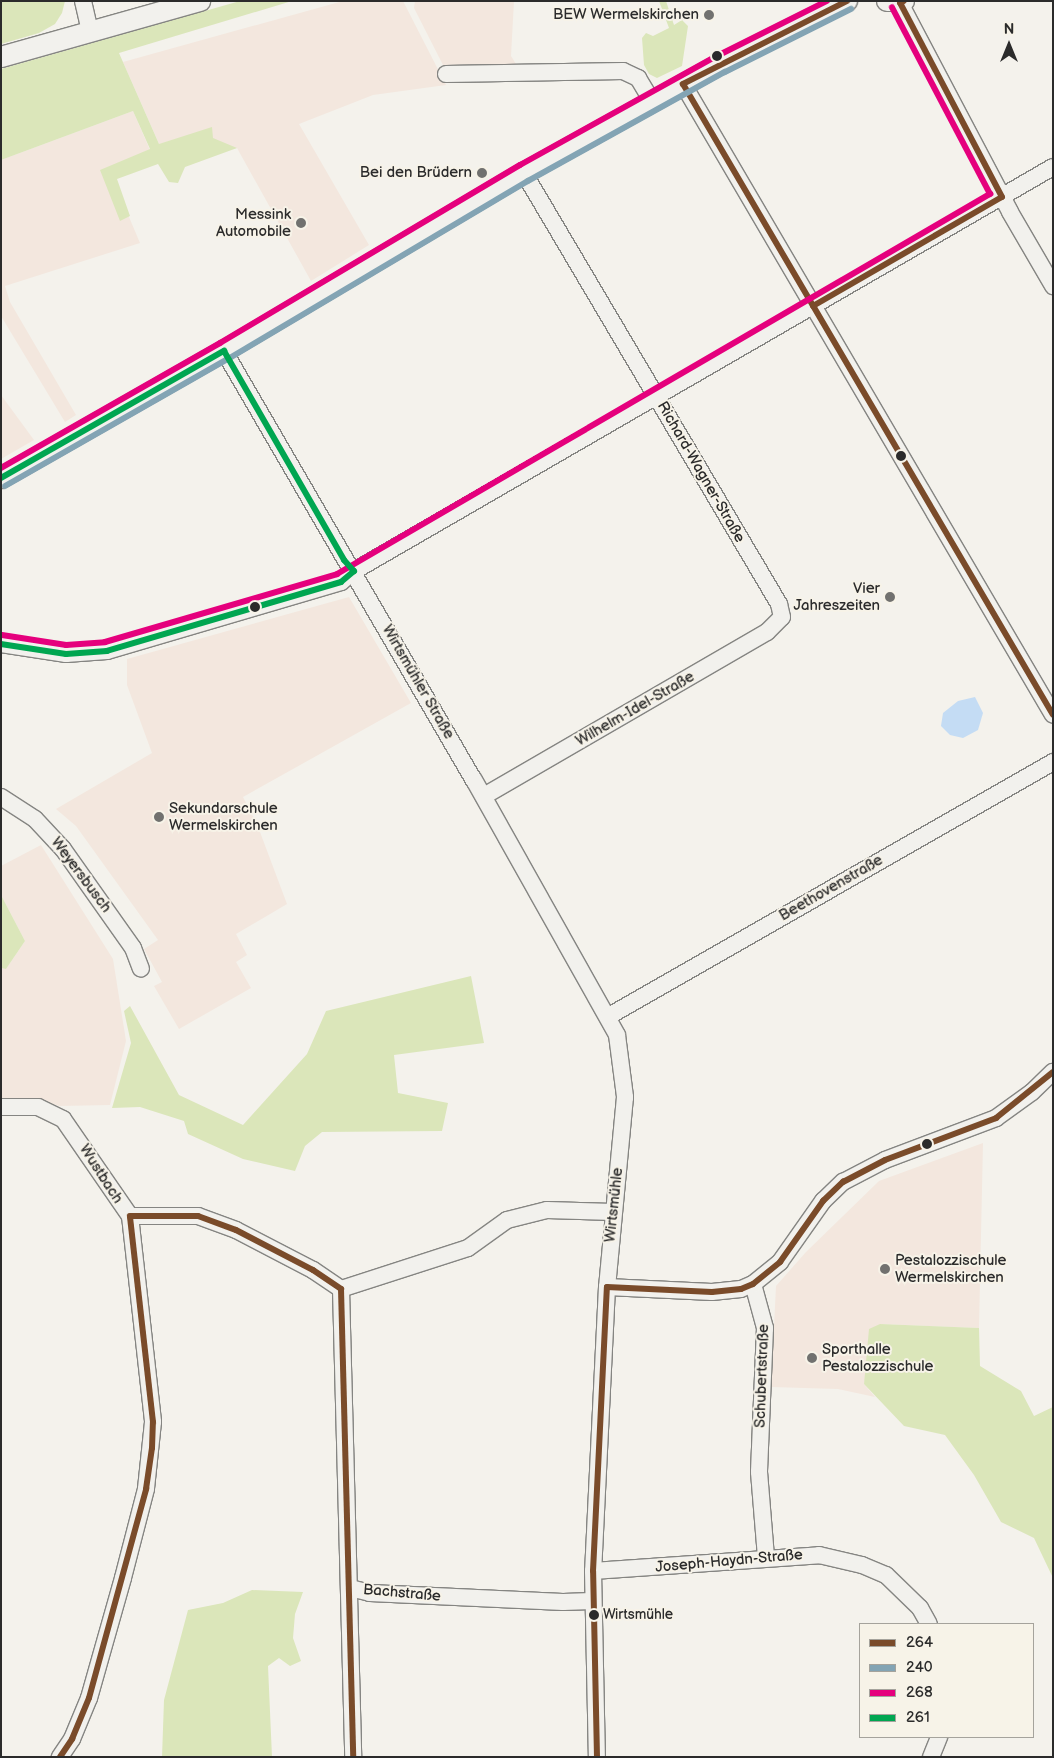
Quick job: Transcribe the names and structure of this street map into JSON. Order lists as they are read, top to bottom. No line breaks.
{"streets":{"street":["Richard-Wagner-Straße","Wirtsmühler Straße","Wilhelm-Idel-Straße","Weyersbusch","Beethovenstraße","Wustbach","Wirtsmühle","Schubertstraße","Joseph-Haydn-Straße","Bachstraße"]},"crossings":[["Richard-Wagner-Straße","Wilhelm-Idel-Straße"],["Wirtsmühler Straße","Wilhelm-Idel-Straße"],["Wirtsmühler Straße","Beethovenstraße"],["Wirtsmühler Straße","Wirtsmühle"],["Beethovenstraße","Wirtsmühle"],["Wirtsmühle","Joseph-Haydn-Straße"],["Wirtsmühle","Bachstraße"],["Schubertstraße","Joseph-Haydn-Straße"]],"places":["BEW Wermelskirchen","Bei den Brüdern","Messink Automobile","Vier Jahreszeiten","Sekundarschule Wermelskirchen","Pestalozzischule Wermelskirchen","Sporthalle Pestalozzischule","Wirtsmühle"],"lines":["transit line 264","transit line 268","transit line 240","transit line 261"],"legend":["264","240","268","261"],"north":"top"}
